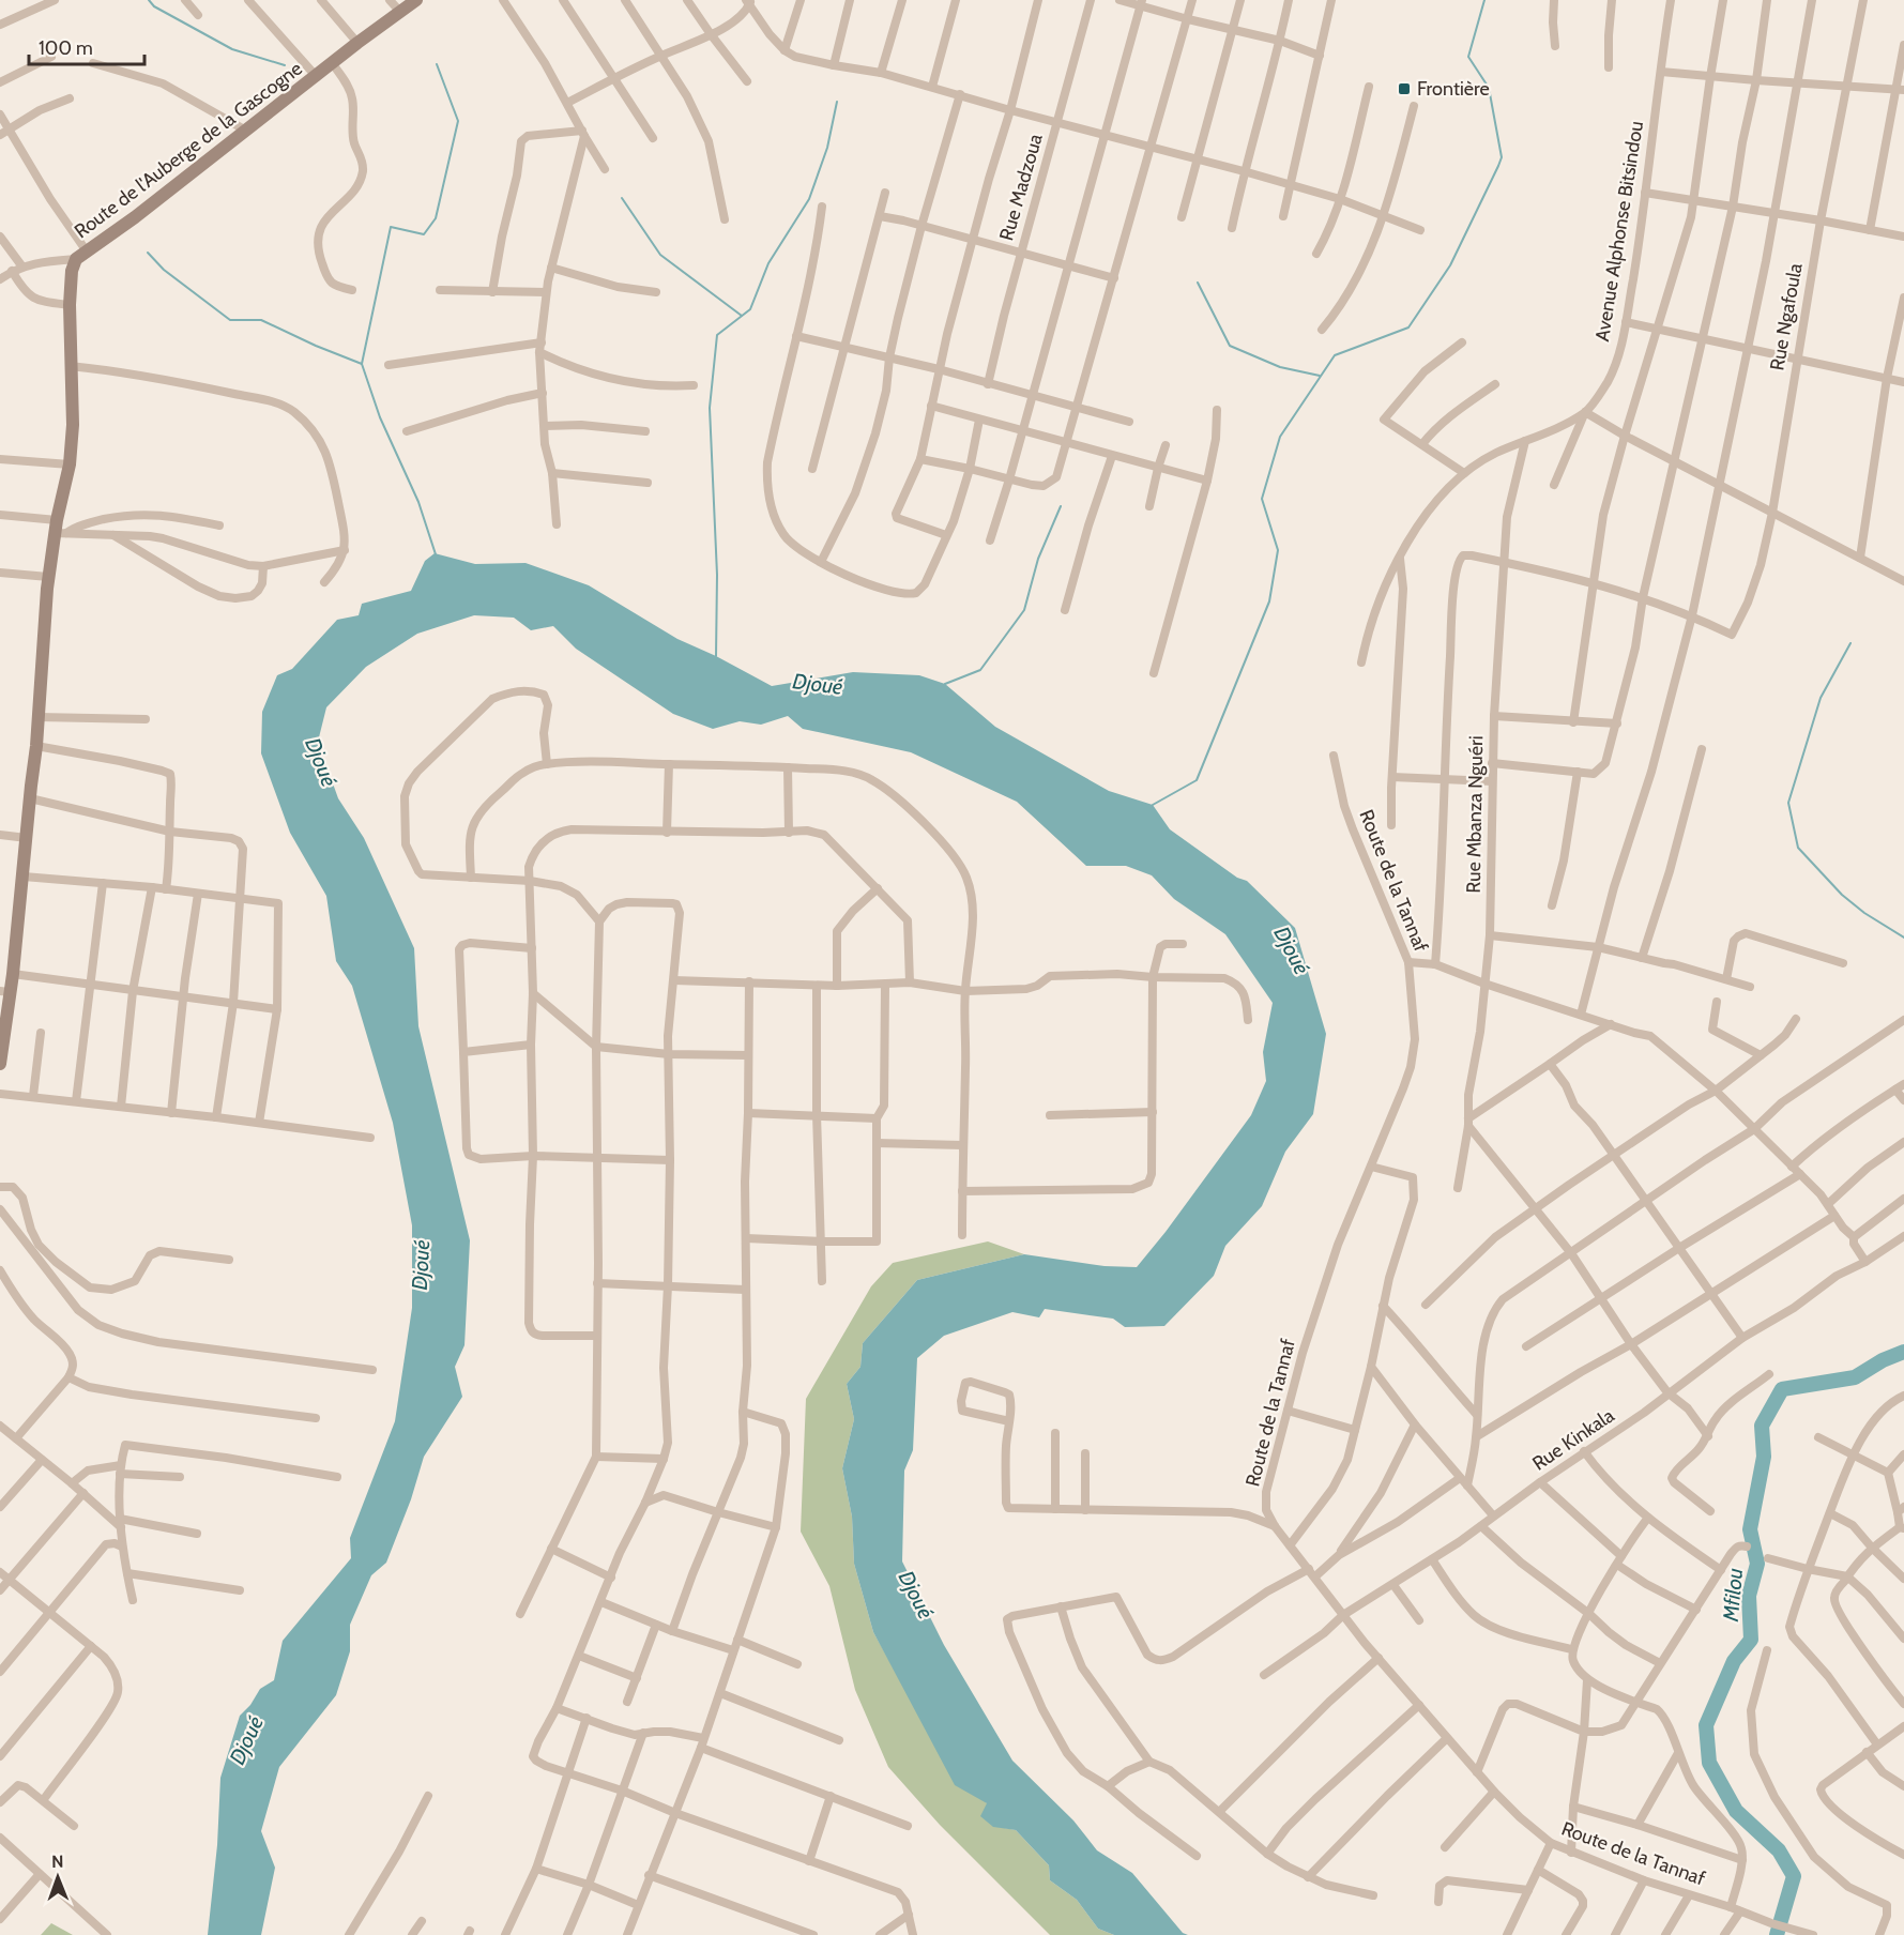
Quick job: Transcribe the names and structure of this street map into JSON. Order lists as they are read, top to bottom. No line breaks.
{"streets":{"street":["Route de l'Auberge de la Gascogne","Rue Madzoua","Avenue Alphonse Bitsindou","Rue Ngafoula","Rue Mbanza Nguéri","Route de la Tannaf","Rue Kinkala"]},"crossings":[["Avenue Alphonse Bitsindou","Rue Mbanza Nguéri"],["Route de la Tannaf","Rue Kinkala"]],"water":["Djoué","Mfilou"],"places":{"transit":["Frontière"]},"scale_bar":"100 m","north":"top"}
